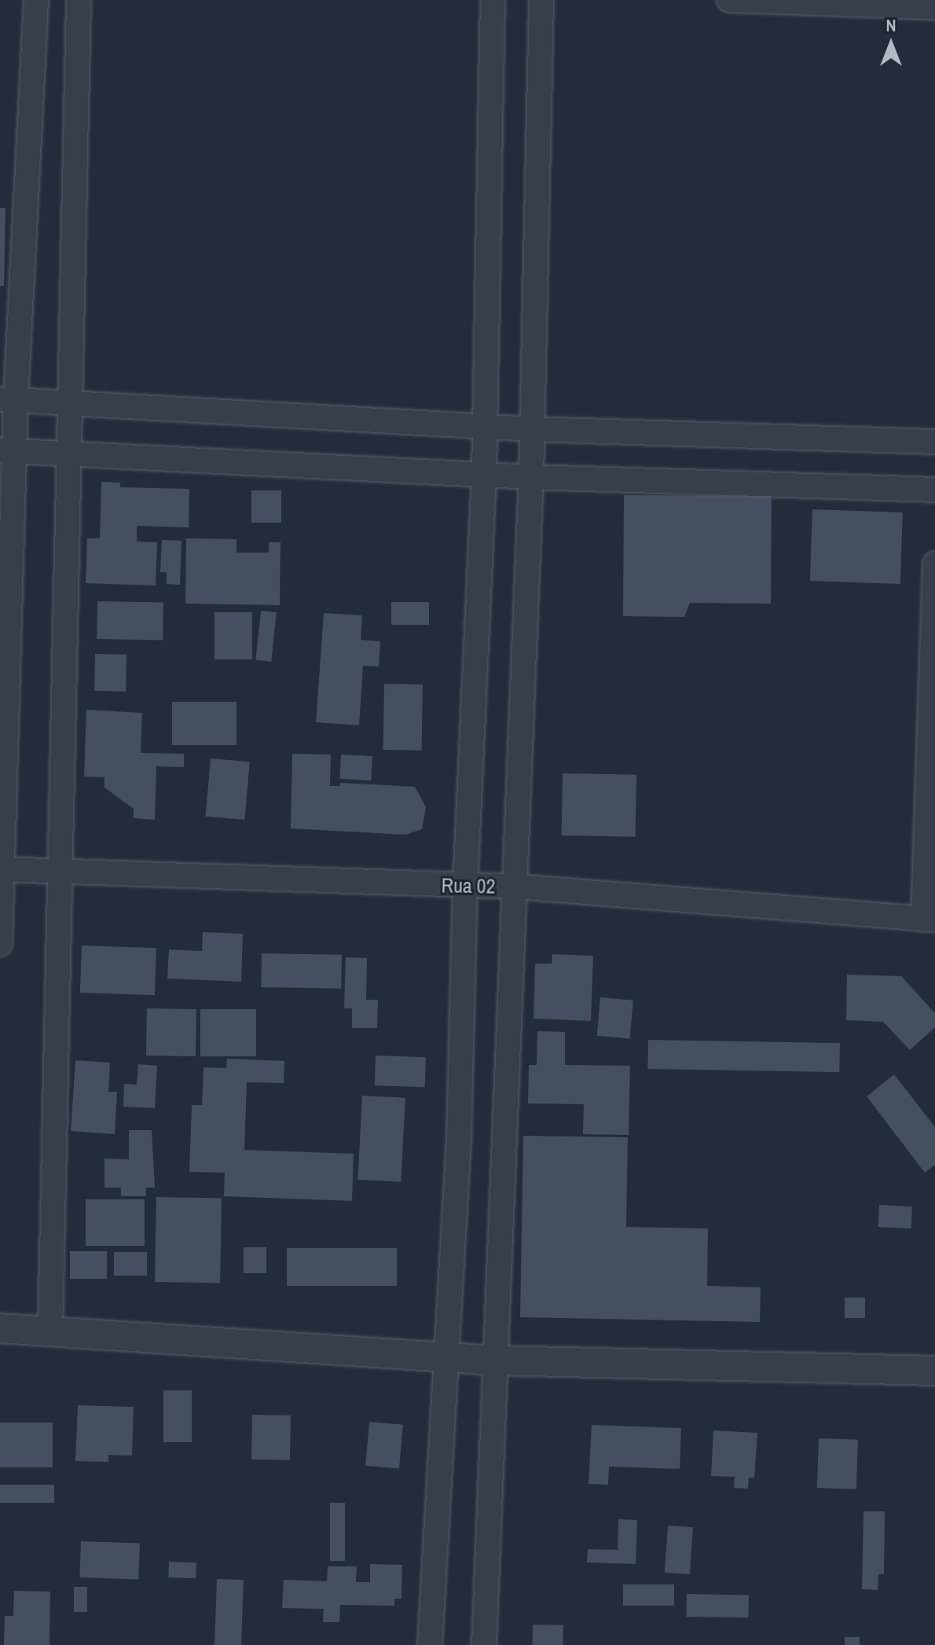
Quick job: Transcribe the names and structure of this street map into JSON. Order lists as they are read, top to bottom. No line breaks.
{"streets":{"street":["Rua 02"]},"north":"top"}
